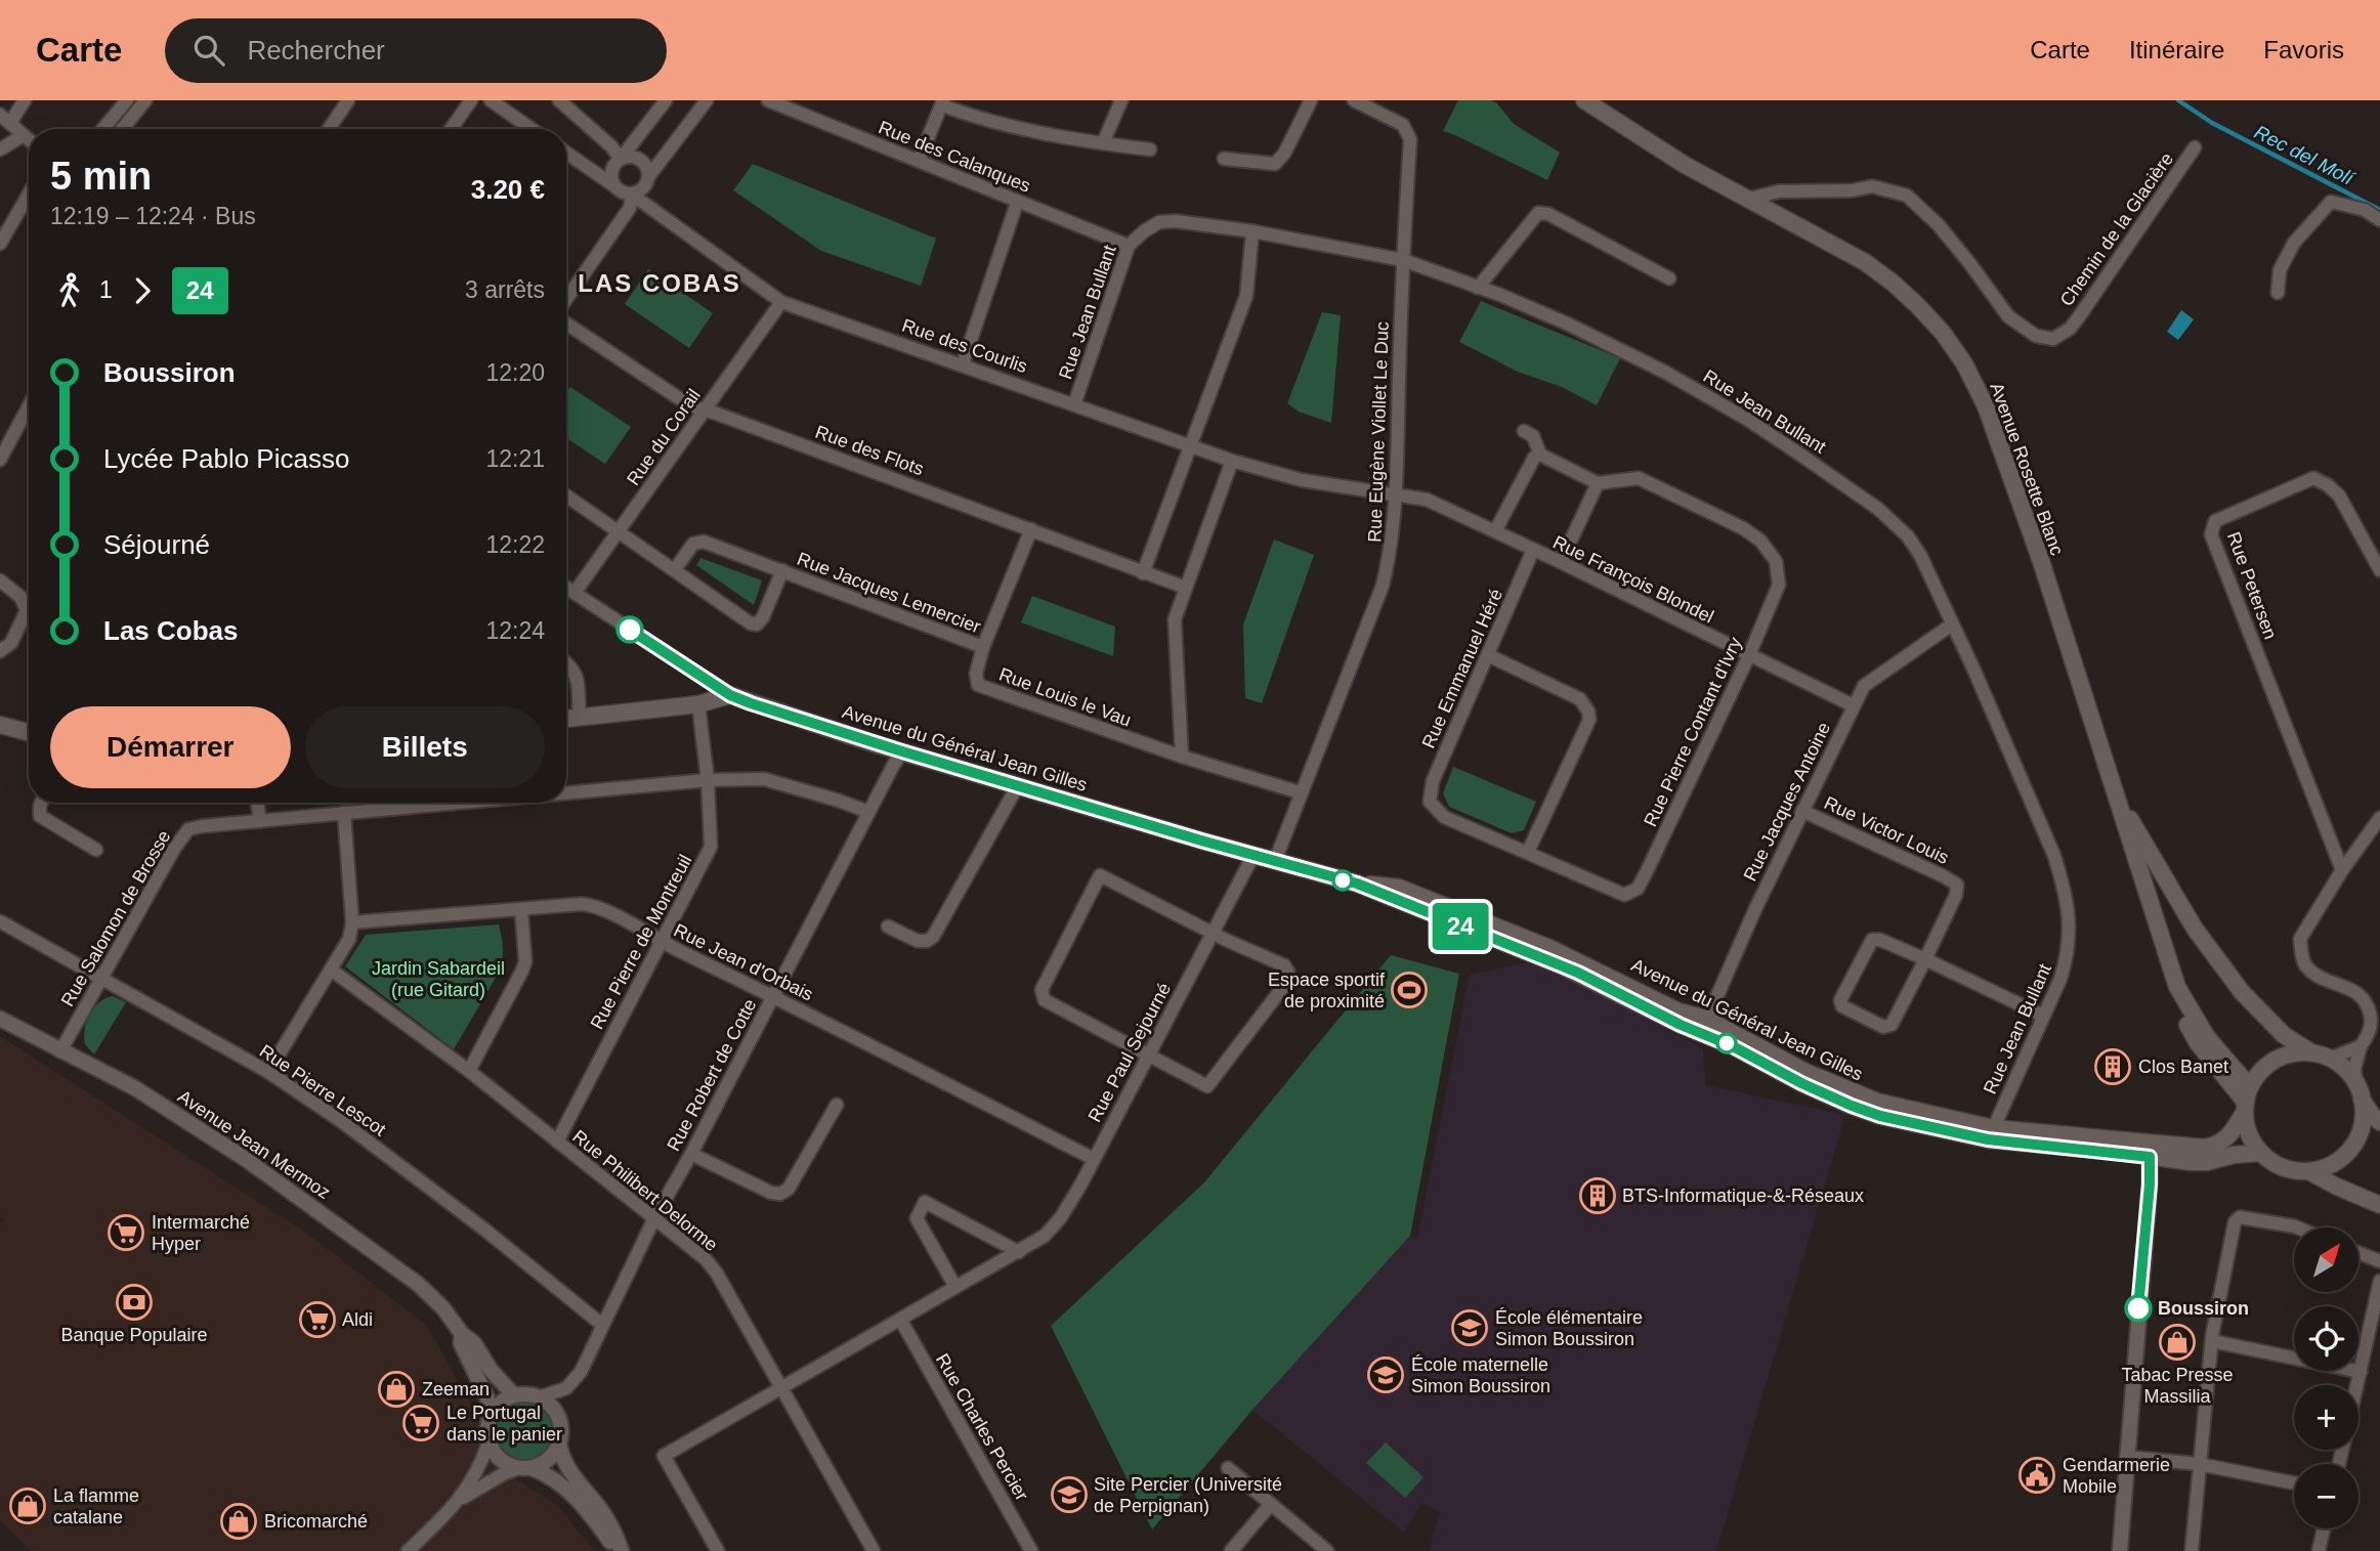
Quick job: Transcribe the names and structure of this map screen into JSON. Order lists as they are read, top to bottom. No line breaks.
{"streets":{"main road":["Avenue Rosette Blanc","Avenue du Général Jean Gilles"],"street":["Rue des Calanques","Chemin de la Glacière","Rue Jean Bullant","Rue des Courlis","Rue Eugène Viollet Le Duc","Rue du Corail","Rue des Flots","Rue François Blondel","Rue Petersen","Rue Jacques Lemercier","Rue Emmanuel Héré","Rue Louis le Vau","Rue Pierre Contant d'Ivry","Rue Jacques Antoine","Rue Victor Louis","Rue Salomon de Brosse","Rue Pierre de Montreuil","Rue Jean d'Orbais","Rue Paul Sejourné","Rue Robert de Cotte","Rue Pierre Lescot","Avenue Jean Mermoz","Rue Philibert Delorme","Rue Charles Percier"]},"crossings":[["Rue des Calanques","Rue Jean Bullant"],["Chemin de la Glacière","Avenue Rosette Blanc"],["Rue Jean Bullant","Rue des Courlis"],["Rue Jean Bullant","Rue Eugène Viollet Le Duc"],["Rue Jean Bullant","Avenue du Général Jean Gilles"],["Rue Jean Bullant","Rue Jacques Antoine"],["Rue des Courlis","Rue Eugène Viollet Le Duc"],["Rue des Courlis","Rue du Corail"],["Rue des Courlis","Rue François Blondel"],["Rue Eugène Viollet Le Duc","Rue François Blondel"],["Rue Eugène Viollet Le Duc","Rue Louis le Vau"],["Rue Eugène Viollet Le Duc","Avenue du Général Jean Gilles"],["Rue du Corail","Rue des Flots"],["Rue des Flots","Rue Louis le Vau"],["Avenue Rosette Blanc","Avenue du Général Jean Gilles"],["Rue François Blondel","Rue Emmanuel Héré"],["Rue François Blondel","Rue Pierre Contant d'Ivry"],["Rue François Blondel","Rue Jacques Antoine"],["Rue Jacques Lemercier","Rue Louis le Vau"],["Rue Emmanuel Héré","Rue Pierre Contant d'Ivry"],["Avenue du Général Jean Gilles","Rue Jacques Antoine"],["Avenue du Général Jean Gilles","Rue Paul Sejourné"],["Avenue du Général Jean Gilles","Rue Robert de Cotte"],["Rue Jacques Antoine","Rue Victor Louis"],["Rue Salomon de Brosse","Rue Pierre de Montreuil"],["Rue Salomon de Brosse","Rue Robert de Cotte"],["Rue Salomon de Brosse","Rue Pierre Lescot"],["Rue Salomon de Brosse","Avenue Jean Mermoz"],["Rue Pierre de Montreuil","Rue Jean d'Orbais"],["Rue Pierre de Montreuil","Rue Philibert Delorme"],["Rue Jean d'Orbais","Rue Paul Sejourné"],["Rue Jean d'Orbais","Rue Robert de Cotte"],["Rue Paul Sejourné","Rue Philibert Delorme"],["Rue Paul Sejourné","Rue Charles Percier"],["Rue Robert de Cotte","Rue Pierre Lescot"],["Rue Robert de Cotte","Avenue Jean Mermoz"],["Rue Robert de Cotte","Rue Philibert Delorme"]],"districts":["LAS COBAS"],"water":["Rec del Molí"],"parks":["Jardin Sabardeil (rue Gitard)"],"places":{"sports":["Espace sportif de proximité"],"building":["Clos Banet","BTS-Informatique-&-Réseaux"],"supermarket":["Intermarché Hyper","Aldi","Le Portugal dans le panier"],"bank":["Banque Populaire"],"other":["Boussiron"],"school or university":["École élémentaire Simon Boussiron","École maternelle Simon Boussiron","Site Percier (Université de Perpignan)"],"shop":["Tabac Presse Massilia","Zeeman","La flamme catalane","Bricomarché"],"public building":["Gendarmerie Mobile"]},"lines":["bus line 24"],"north":"top right","page":{"header":"Carte","search":"Rechercher","nav":["Carte","Itinéraire","Favoris"],"on_map":"24","heading":["5 min","12:19 – 12:24 · Bus","3.20 €"],"legs":["1","24","3 arrêts"],"list":[{"name":"Boussiron","value":"12:20"},{"name":"Lycée Pablo Picasso","value":"12:21"},{"name":"Séjourné","value":"12:22"},{"name":"Las Cobas","value":"12:24"}],"buttons":["Démarrer","Billets"],"map_buttons":["+","−"]}}
